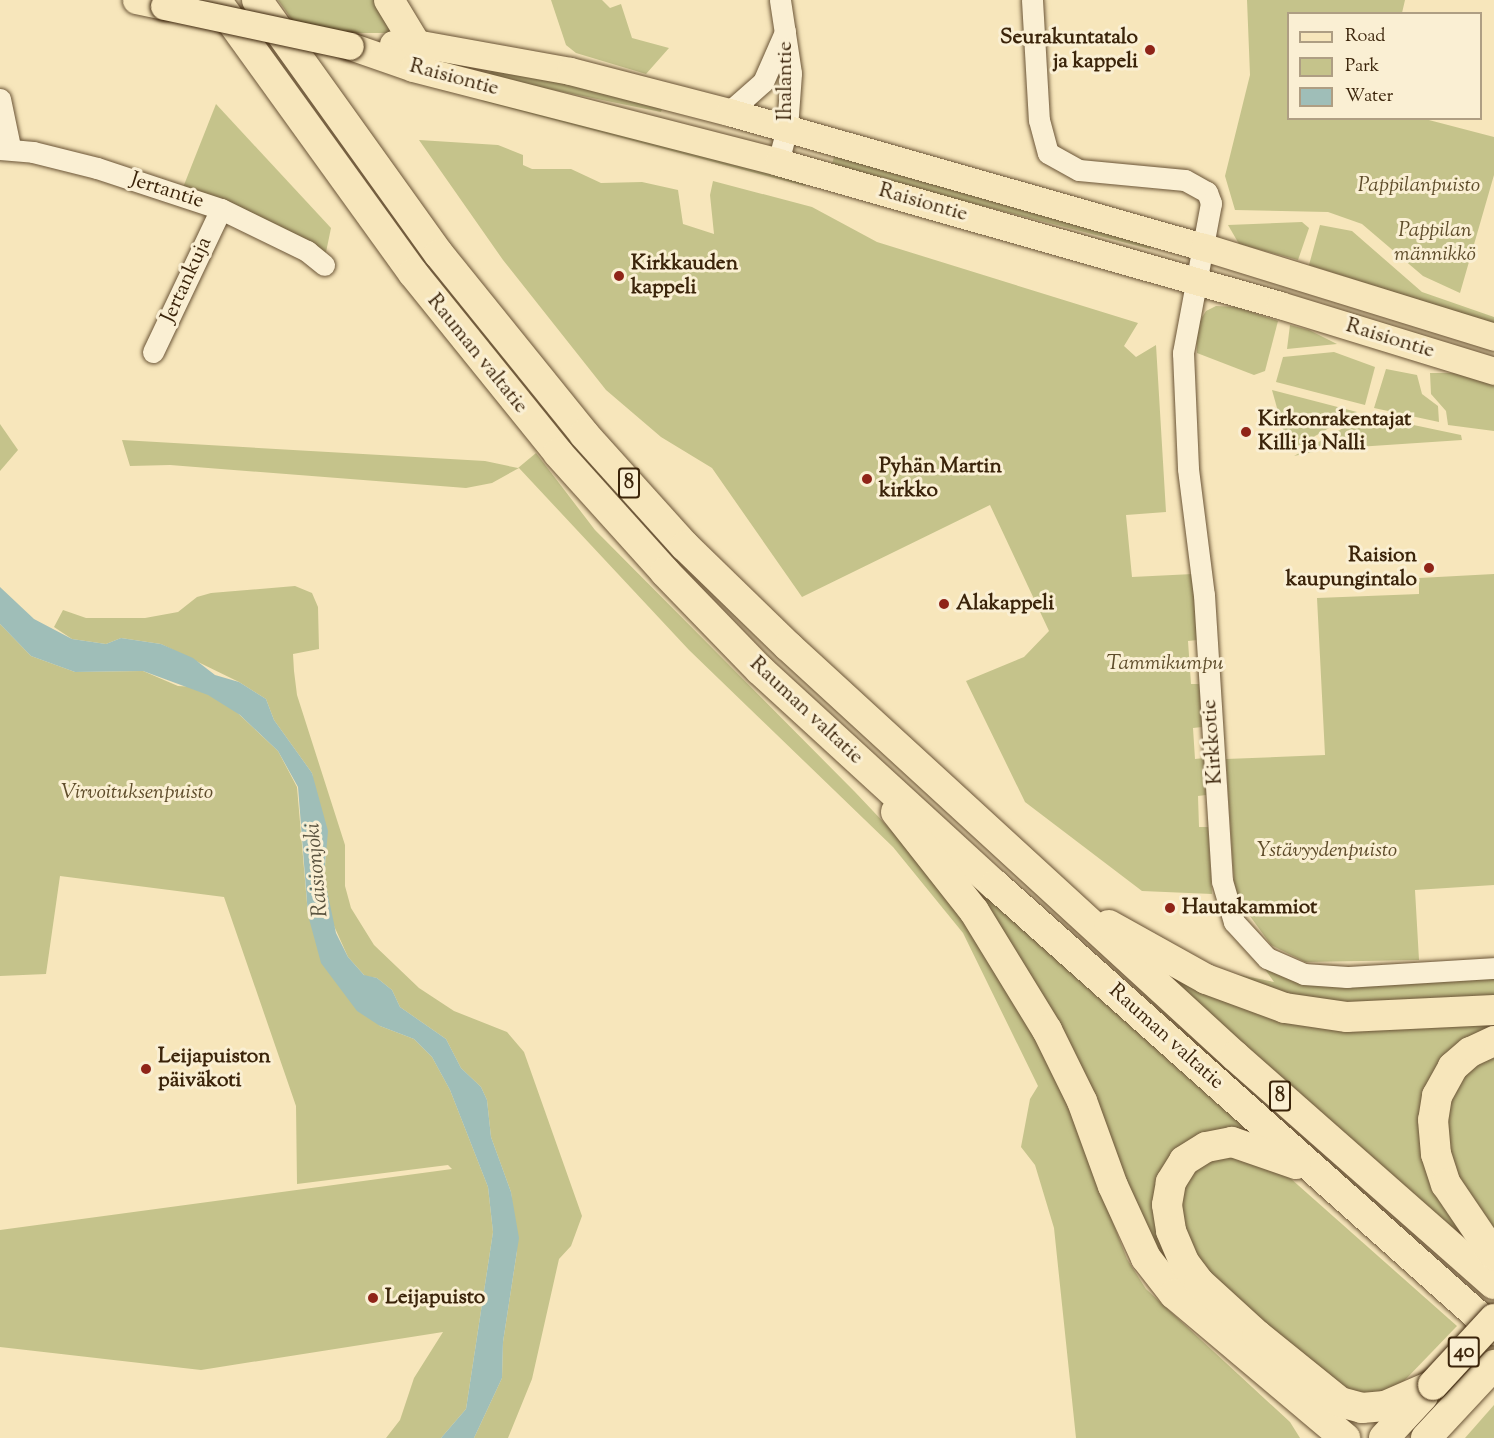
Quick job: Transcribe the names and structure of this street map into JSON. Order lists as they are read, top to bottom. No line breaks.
{"streets":{"highway":["Rauman valtatie","8","40"],"main road":["Raisiontie"],"street":["Ihalantie","Jertantie","Jertankuja","Kirkkotie"]},"crossings":[["Raisiontie","Ihalantie"],["Raisiontie","Kirkkotie"],["Jertantie","Jertankuja"]],"water":["Raisionjoki"],"parks":["Pappilanpuisto","Pappilan männikkö","Tammikumpu","Virvoituksenpuisto","Ystävyydenpuisto"],"places":["Seurakuntatalo ja kappeli","Kirkkauden kappeli","Kirkonrakentajat Killi ja Nalli","Pyhän Martin kirkko","Raision kaupungintalo","Alakappeli","Hautakammiot","Leijapuiston päiväkoti","Leijapuisto"],"legend":["Road","Park","Water"]}
